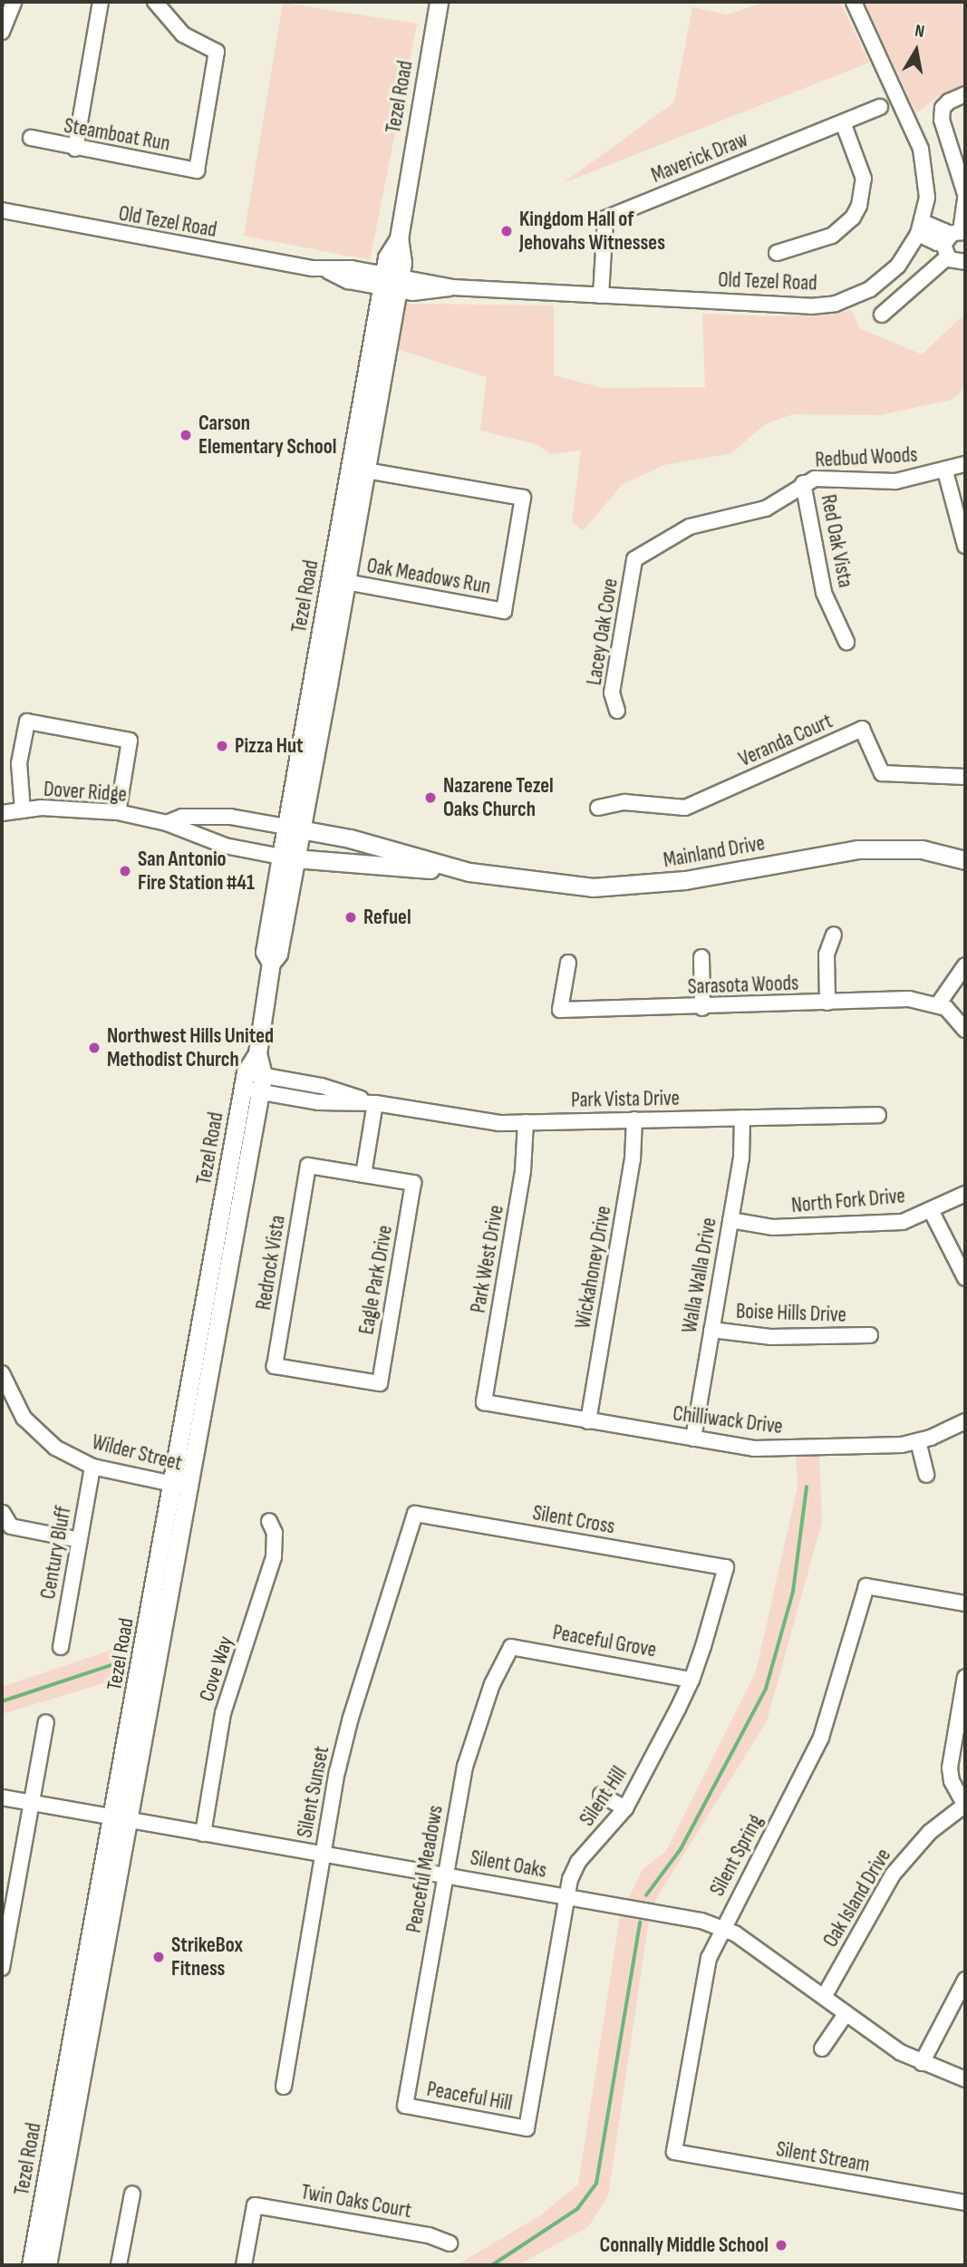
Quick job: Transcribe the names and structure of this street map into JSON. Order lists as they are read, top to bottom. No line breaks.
{"streets":{"main road":["Tezel Road","Mainland Drive"],"street":["Steamboat Run","Maverick Draw","Old Tezel Road","Redbud Woods","Red Oak Vista","Oak Meadows Run","Lacey Oak Cove","Veranda Court","Dover Ridge","Sarasota Woods","Park Vista Drive","North Fork Drive","Park West Drive","Redrock Vista","Wickahoney Drive","Walla Walla Drive","Eagle Park Drive","Boise Hills Drive","Chilliwack Drive","Wilder Street","Silent Cross","Century Bluff","Peaceful Grove","Cove Way","Silent Sunset","Silent Hill","Silent Spring","Silent Oaks","Peaceful Meadows","Oak Island Drive","Peaceful Hill","Silent Stream","Twin Oaks Court"]},"crossings":[["Tezel Road","Old Tezel Road"],["Tezel Road","Oak Meadows Run"],["Tezel Road","Dover Ridge"],["Tezel Road","Mainland Drive"],["Tezel Road","Park Vista Drive"],["Tezel Road","Wilder Street"],["Tezel Road","Silent Oaks"],["Maverick Draw","Old Tezel Road"],["Redbud Woods","Red Oak Vista"],["Redbud Woods","Lacey Oak Cove"],["Dover Ridge","Mainland Drive"],["Park Vista Drive","Park West Drive"],["Park Vista Drive","Wickahoney Drive"],["Park Vista Drive","Walla Walla Drive"],["North Fork Drive","Walla Walla Drive"],["Park West Drive","Chilliwack Drive"],["Redrock Vista","Eagle Park Drive"],["Wickahoney Drive","Chilliwack Drive"],["Walla Walla Drive","Boise Hills Drive"],["Walla Walla Drive","Chilliwack Drive"],["Wilder Street","Century Bluff"],["Silent Cross","Silent Sunset"],["Silent Cross","Silent Hill"],["Peaceful Grove","Silent Hill"],["Peaceful Grove","Peaceful Meadows"],["Cove Way","Silent Oaks"],["Silent Sunset","Silent Oaks"],["Silent Hill","Silent Oaks"],["Silent Hill","Peaceful Hill"],["Silent Spring","Silent Oaks"],["Silent Spring","Silent Stream"],["Silent Oaks","Peaceful Meadows"],["Silent Oaks","Oak Island Drive"],["Peaceful Meadows","Peaceful Hill"]],"places":["Kingdom Hall of Jehovahs Witnesses","Carson Elementary School","Pizza Hut","Nazarene Tezel Oaks Church","San Antonio Fire Station #41","Refuel","Northwest Hills United Methodist Church","StrikeBox Fitness","Connally Middle School"],"north":"top"}
